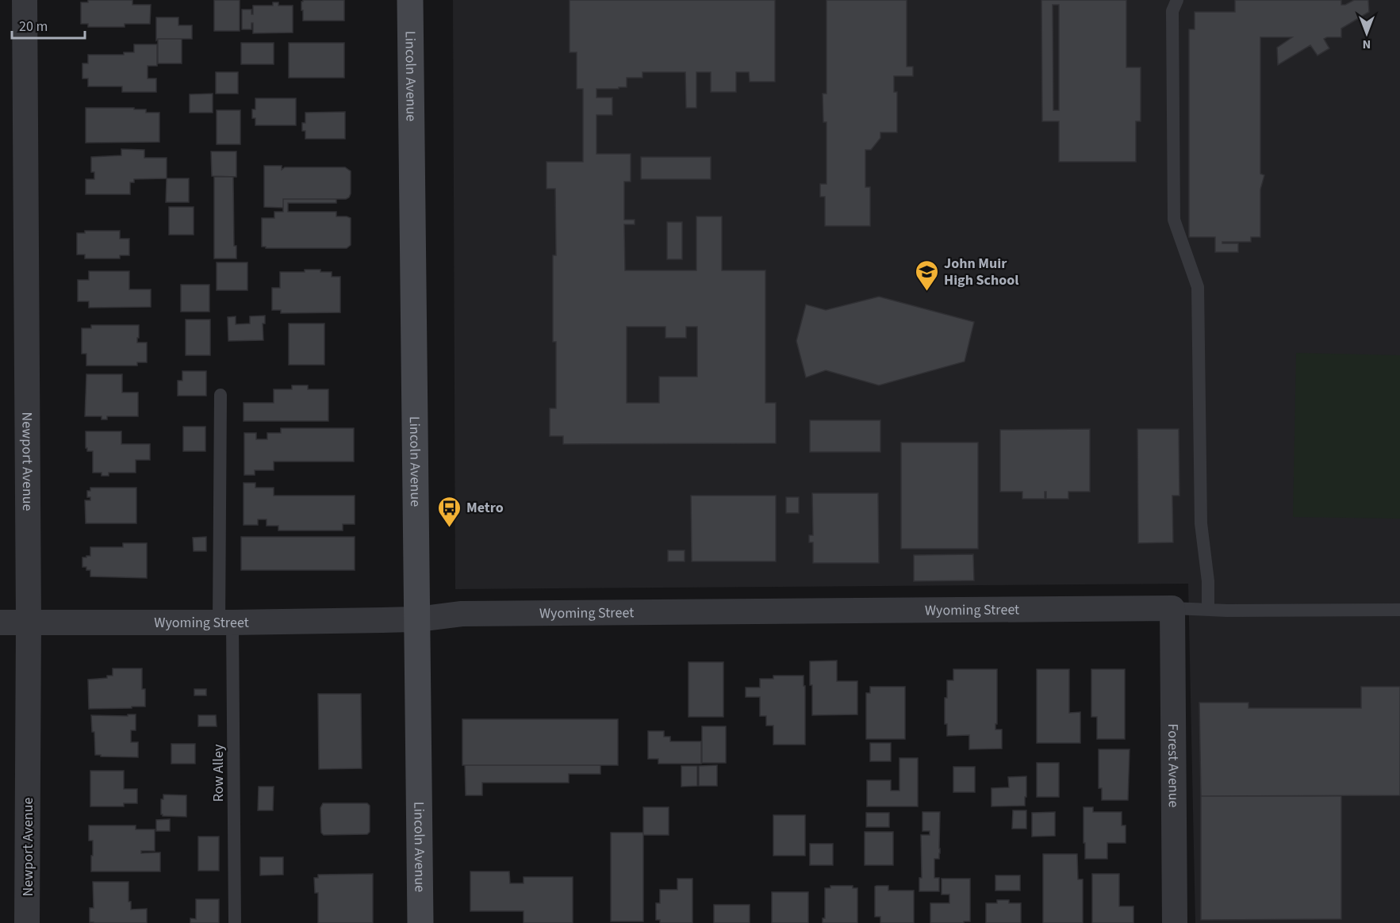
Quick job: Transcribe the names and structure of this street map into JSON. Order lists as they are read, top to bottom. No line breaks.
{"streets":{"main road":["Lincoln Avenue"],"street":["Newport Avenue","Wyoming Street","Forest Avenue"],"lane":["Row Alley"]},"crossings":[["Lincoln Avenue","Wyoming Street"],["Newport Avenue","Wyoming Street"],["Wyoming Street","Forest Avenue"],["Wyoming Street","Row Alley"]],"places":{"school or university":["John Muir High School"],"bus stop":["Metro"]},"scale_bar":"20 m","north":"bottom"}
